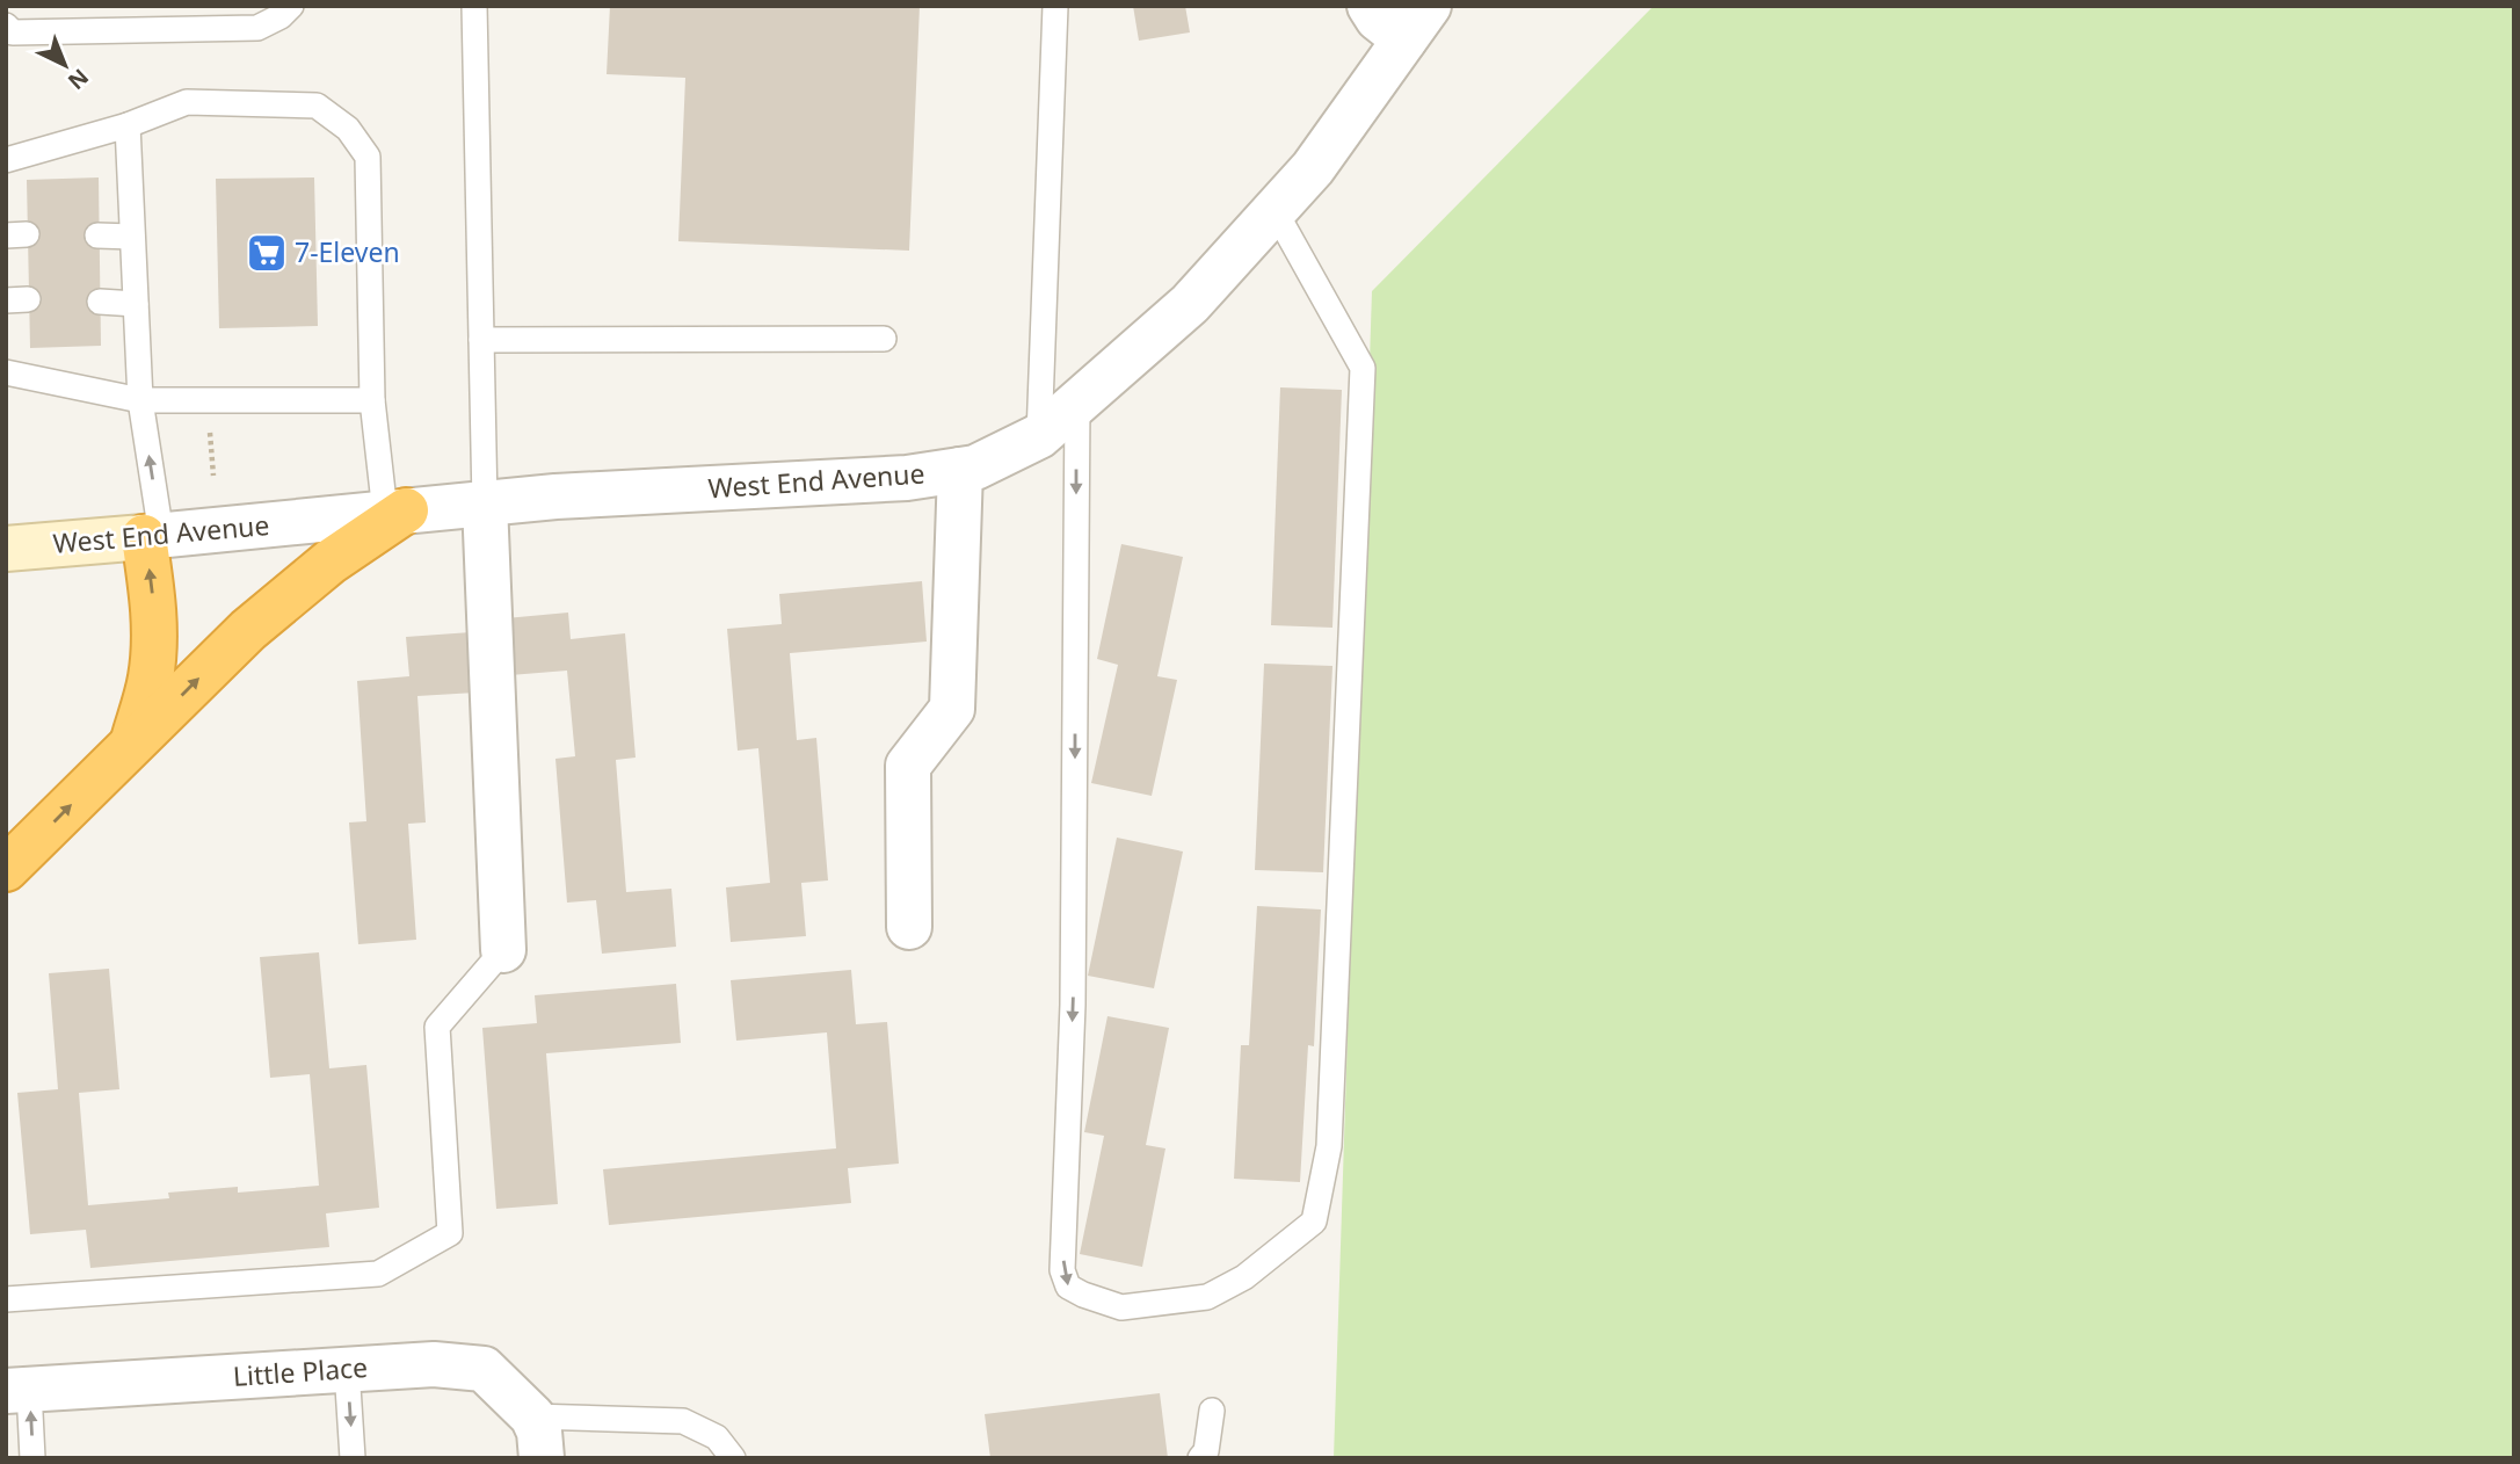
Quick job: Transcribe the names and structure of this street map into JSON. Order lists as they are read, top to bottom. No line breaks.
{"streets":{"street":["West End Avenue","Little Place"]},"places":{"supermarket":["7-Eleven"]},"north":"bottom right"}
